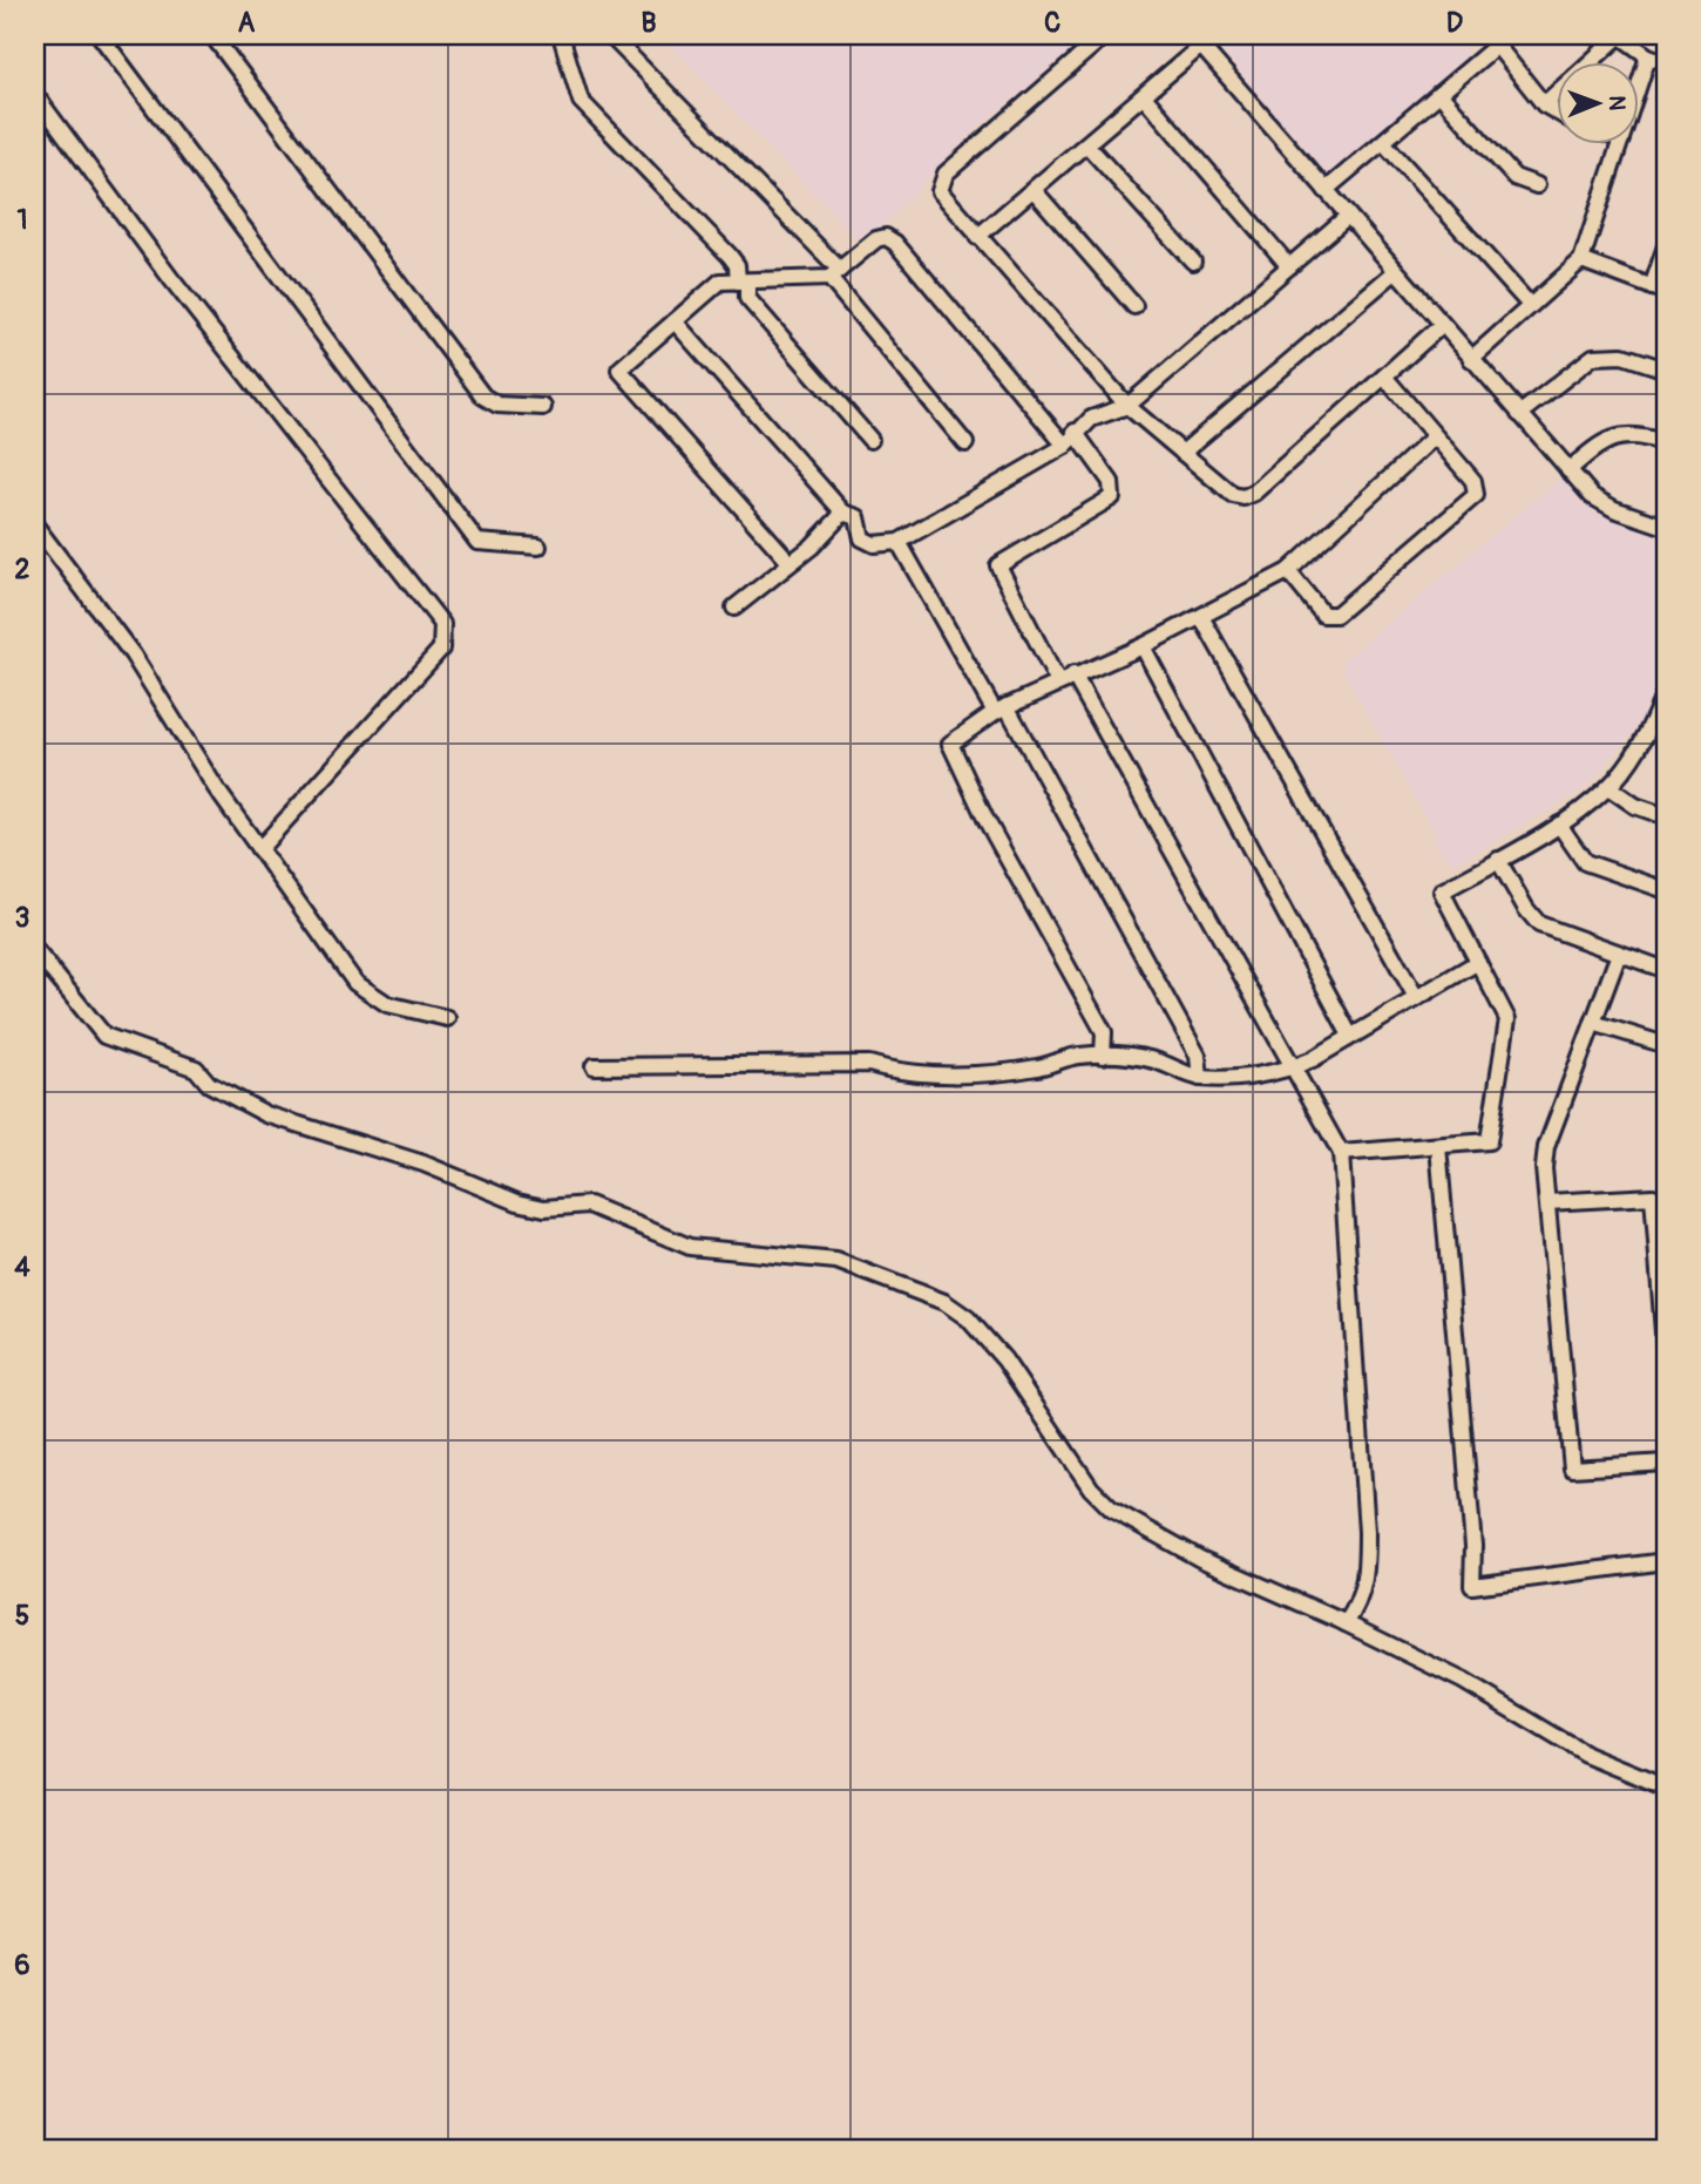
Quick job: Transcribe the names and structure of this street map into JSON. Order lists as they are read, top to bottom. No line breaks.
{"north":"right","grid":{"columns":["A","B","C","D"],"rows":["1","2","3","4","5","6"]}}
